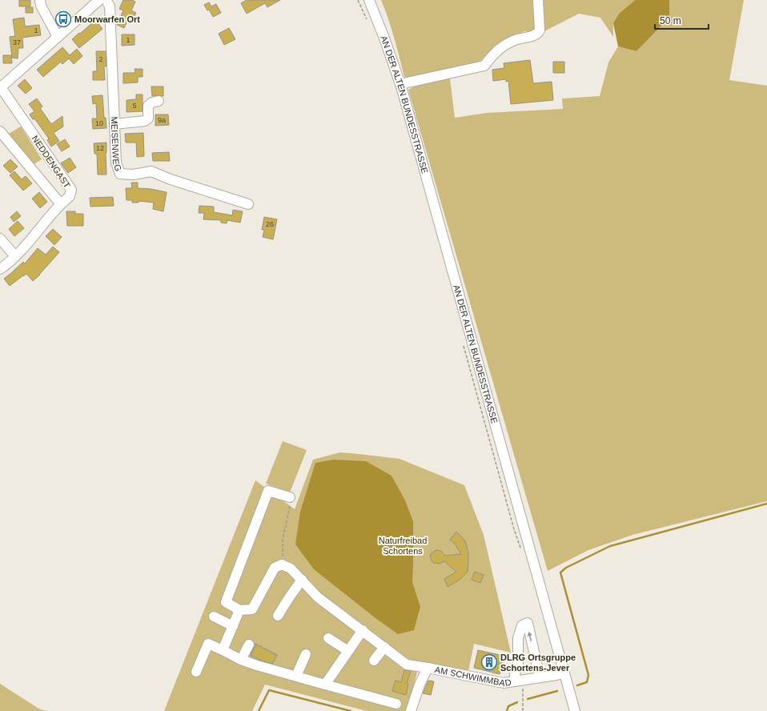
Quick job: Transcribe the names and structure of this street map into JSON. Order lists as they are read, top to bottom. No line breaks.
{"streets":{"street":["AN DER ALTEN BUNDESSTRASSE","MEISENWEG","NEDDENGAST","AM SCHWIMMBAD"]},"crossings":[["AN DER ALTEN BUNDESSTRASSE","AM SCHWIMMBAD"]],"parks":["Naturfreibad Schortens"],"places":{"bus stop":["Moorwarfen Ort"],"building":["DLRG Ortsgruppe Schortens-Jever"]},"house_numbers":["1","1","37","2","5","9a","10","12","26"],"scale_bar":"50 m"}
